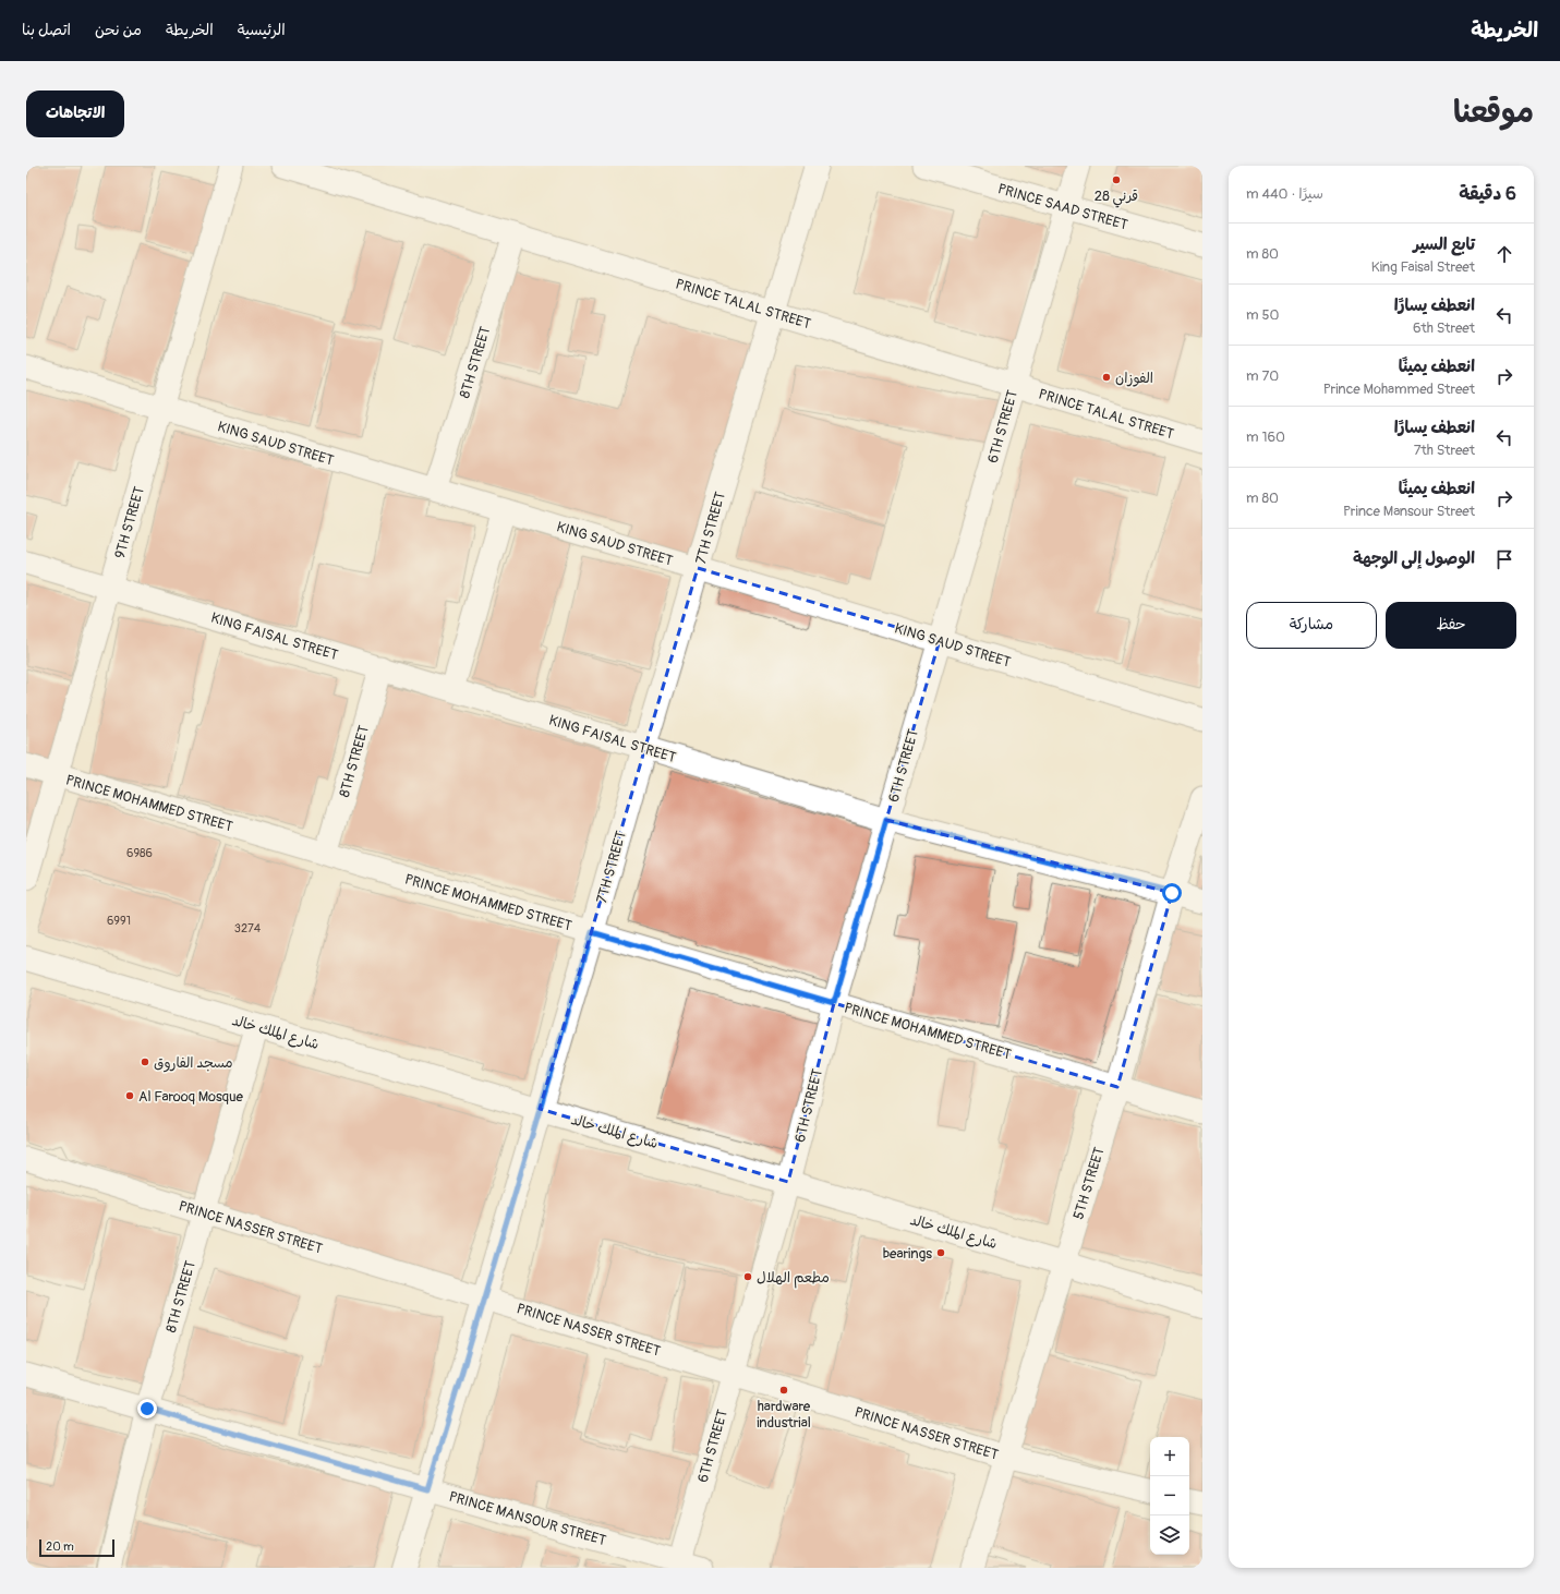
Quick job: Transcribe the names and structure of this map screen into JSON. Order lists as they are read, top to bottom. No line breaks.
{"streets":{"street":["PRINCE SAAD STREET","PRINCE TALAL STREET","8TH STREET","6TH STREET","KING SAUD STREET","9TH STREET","7TH STREET","KING FAISAL STREET","PRINCE MOHAMMED STREET","شارع الملك خالد","5TH STREET","PRINCE NASSER STREET","PRINCE MANSOUR STREET"]},"crossings":[["PRINCE SAAD STREET","6TH STREET"],["PRINCE TALAL STREET","8TH STREET"],["PRINCE TALAL STREET","6TH STREET"],["PRINCE TALAL STREET","7TH STREET"],["8TH STREET","KING SAUD STREET"],["8TH STREET","KING FAISAL STREET"],["8TH STREET","PRINCE MOHAMMED STREET"],["8TH STREET","شارع الملك خالد"],["8TH STREET","PRINCE NASSER STREET"],["8TH STREET","PRINCE MANSOUR STREET"],["6TH STREET","KING SAUD STREET"],["6TH STREET","KING FAISAL STREET"],["6TH STREET","PRINCE MOHAMMED STREET"],["6TH STREET","شارع الملك خالد"],["6TH STREET","PRINCE NASSER STREET"],["6TH STREET","PRINCE MANSOUR STREET"],["KING SAUD STREET","9TH STREET"],["KING SAUD STREET","7TH STREET"],["9TH STREET","KING FAISAL STREET"],["9TH STREET","PRINCE MOHAMMED STREET"],["7TH STREET","KING FAISAL STREET"],["7TH STREET","PRINCE MOHAMMED STREET"],["7TH STREET","شارع الملك خالد"],["7TH STREET","PRINCE NASSER STREET"],["7TH STREET","PRINCE MANSOUR STREET"],["KING FAISAL STREET","5TH STREET"],["PRINCE MOHAMMED STREET","5TH STREET"],["شارع الملك خالد","5TH STREET"],["5TH STREET","PRINCE NASSER STREET"]],"places":["قرني 28","الفوزان","مسجد الفاروق","Al Farooq Mosque","bearings","مطعم الهلال","hardware industrial"],"house_numbers":["6986","6991","3274"],"scale_bar":"20 m","page":{"header":"الخريطة","nav":["الرئيسية","الخريطة","من نحن","اتصل بنا"],"title":"موقعنا","buttons":["الاتجاهات",["حفظ","مشاركة"]],"heading":["6 دقيقة","سيرًا · 440 m"],"list":[["تابع السير","King Faisal Street","80 m"],["انعطف يسارًا","6th Street","50 m"],["انعطف يمينًا","Prince Mohammed Street","70 m"],["انعطف يسارًا","7th Street","160 m"],["انعطف يمينًا","Prince Mansour Street","80 m"],"الوصول إلى الوجهة"],"map_buttons":["+","−"],"scale":"20 m"}}
